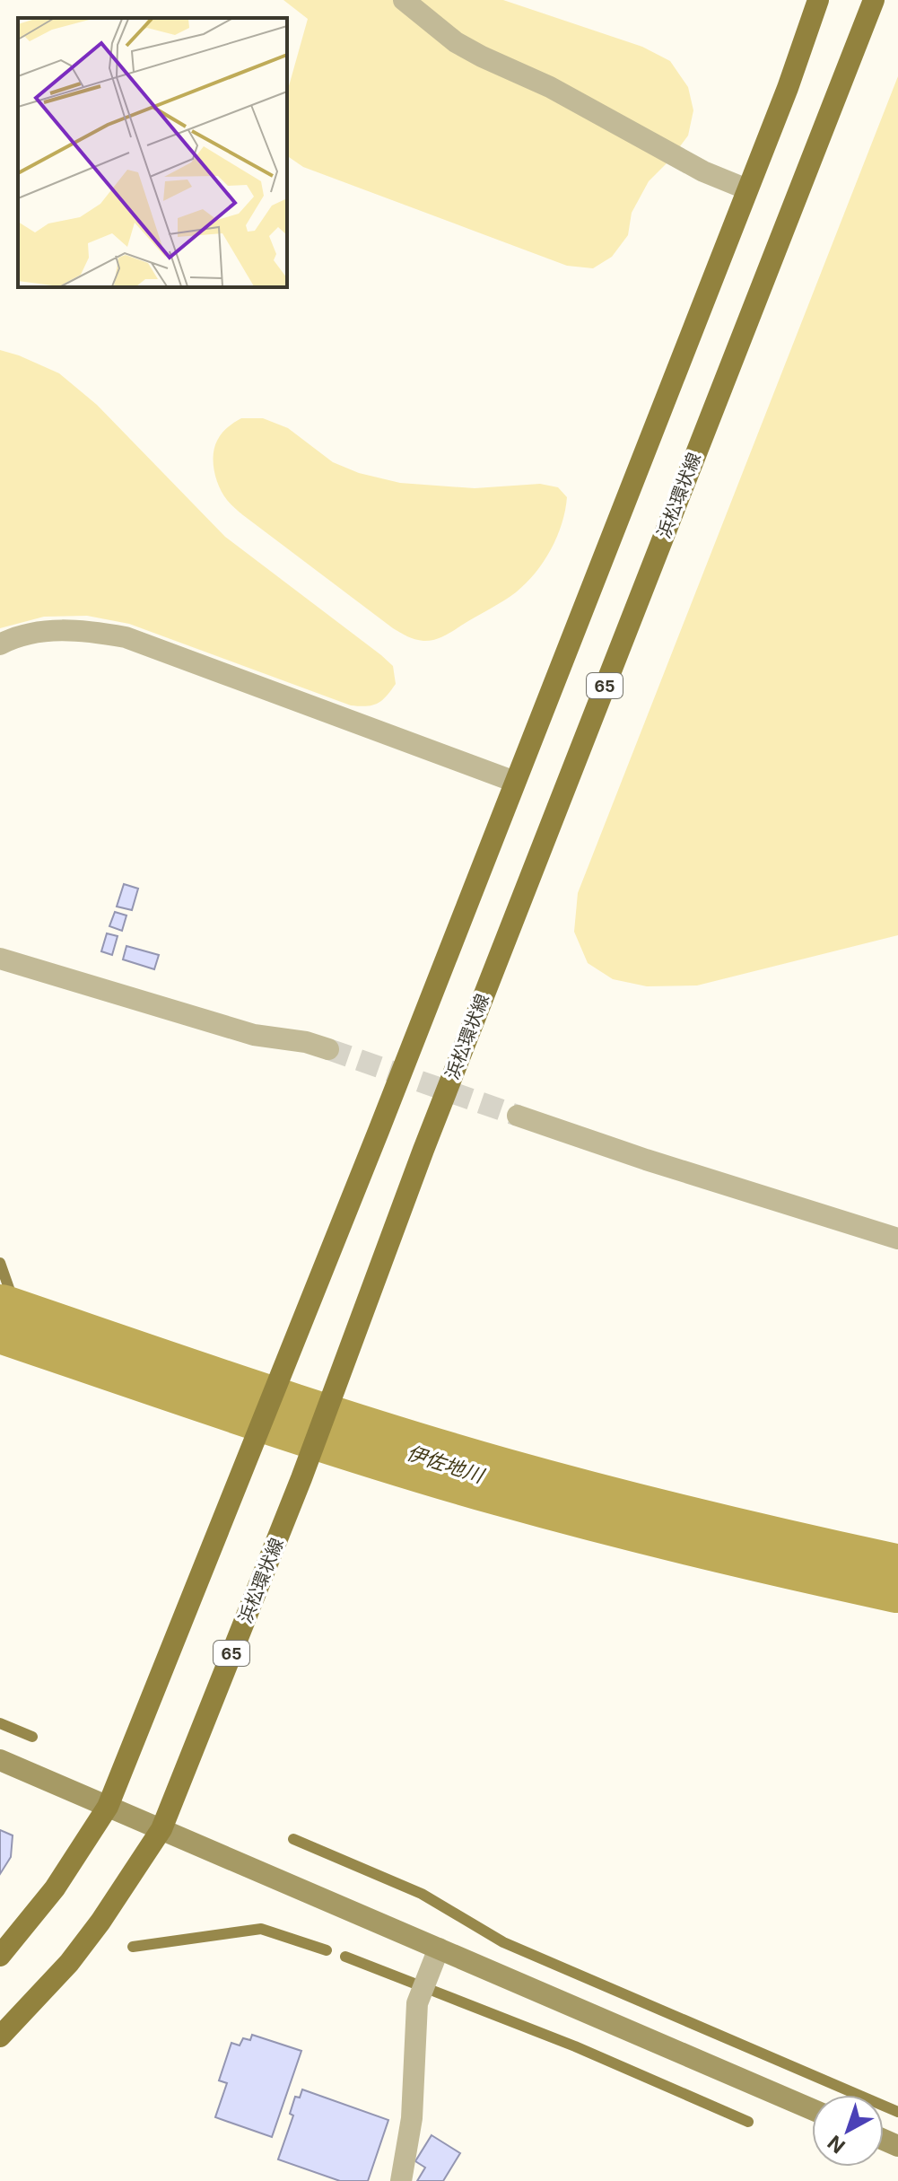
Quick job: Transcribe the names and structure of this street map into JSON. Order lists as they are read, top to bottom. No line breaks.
{"streets":{"main road":["浜松環状線","65"]},"water":["伊佐地川"],"north":"bottom left"}
